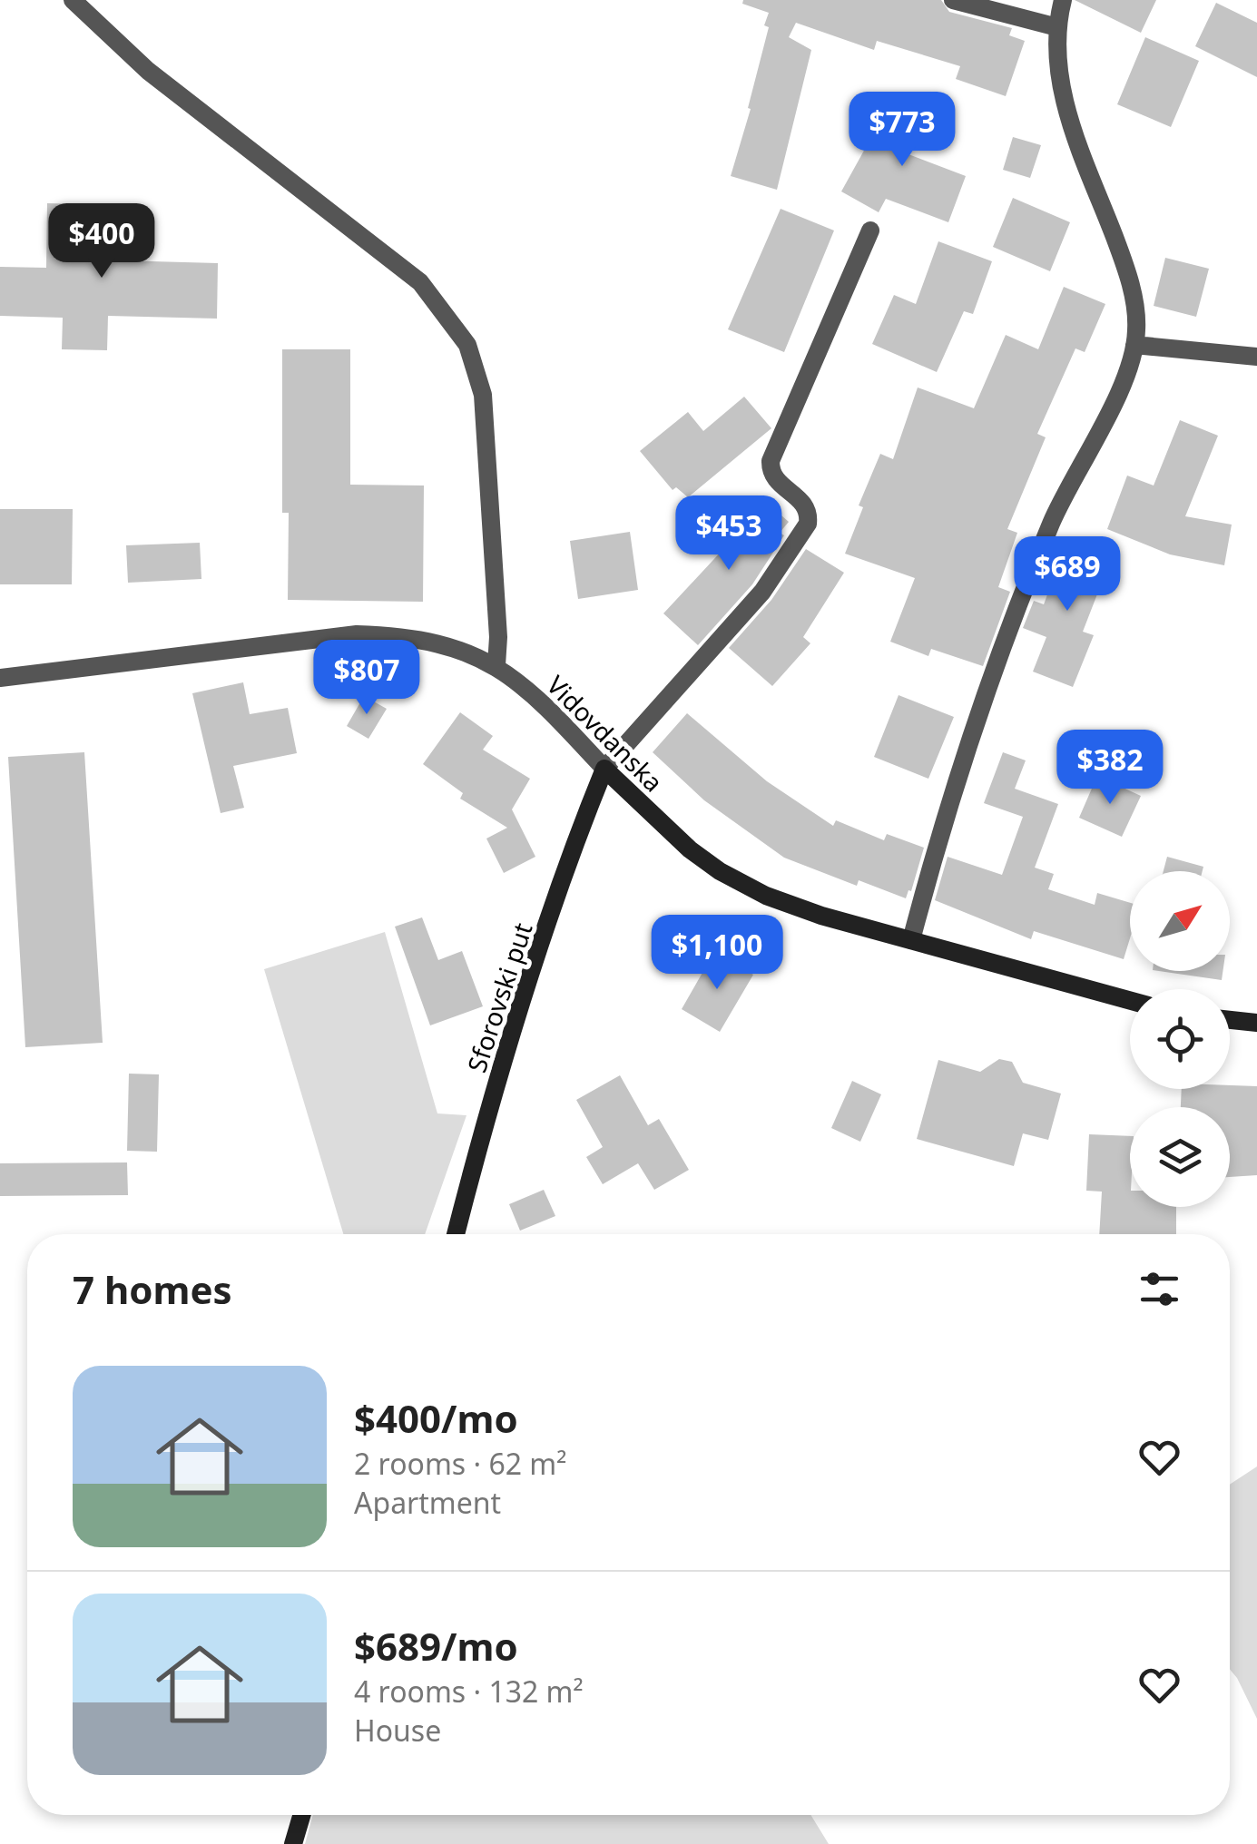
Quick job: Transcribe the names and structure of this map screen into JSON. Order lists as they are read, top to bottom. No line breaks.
{"streets":{"street":["Vidovdanska","Sforovski put"]},"crossings":[["Vidovdanska","Sforovski put"]],"north":"top right","page":{"price":["$773","$400","$453","$689","$807","$382","$1,100"],"heading":"7 homes","list":[{"name":"$400/mo","note":"2 rooms · 62 m² · Apartment"},{"name":"$689/mo","note":"4 rooms · 132 m² · House"}]}}
